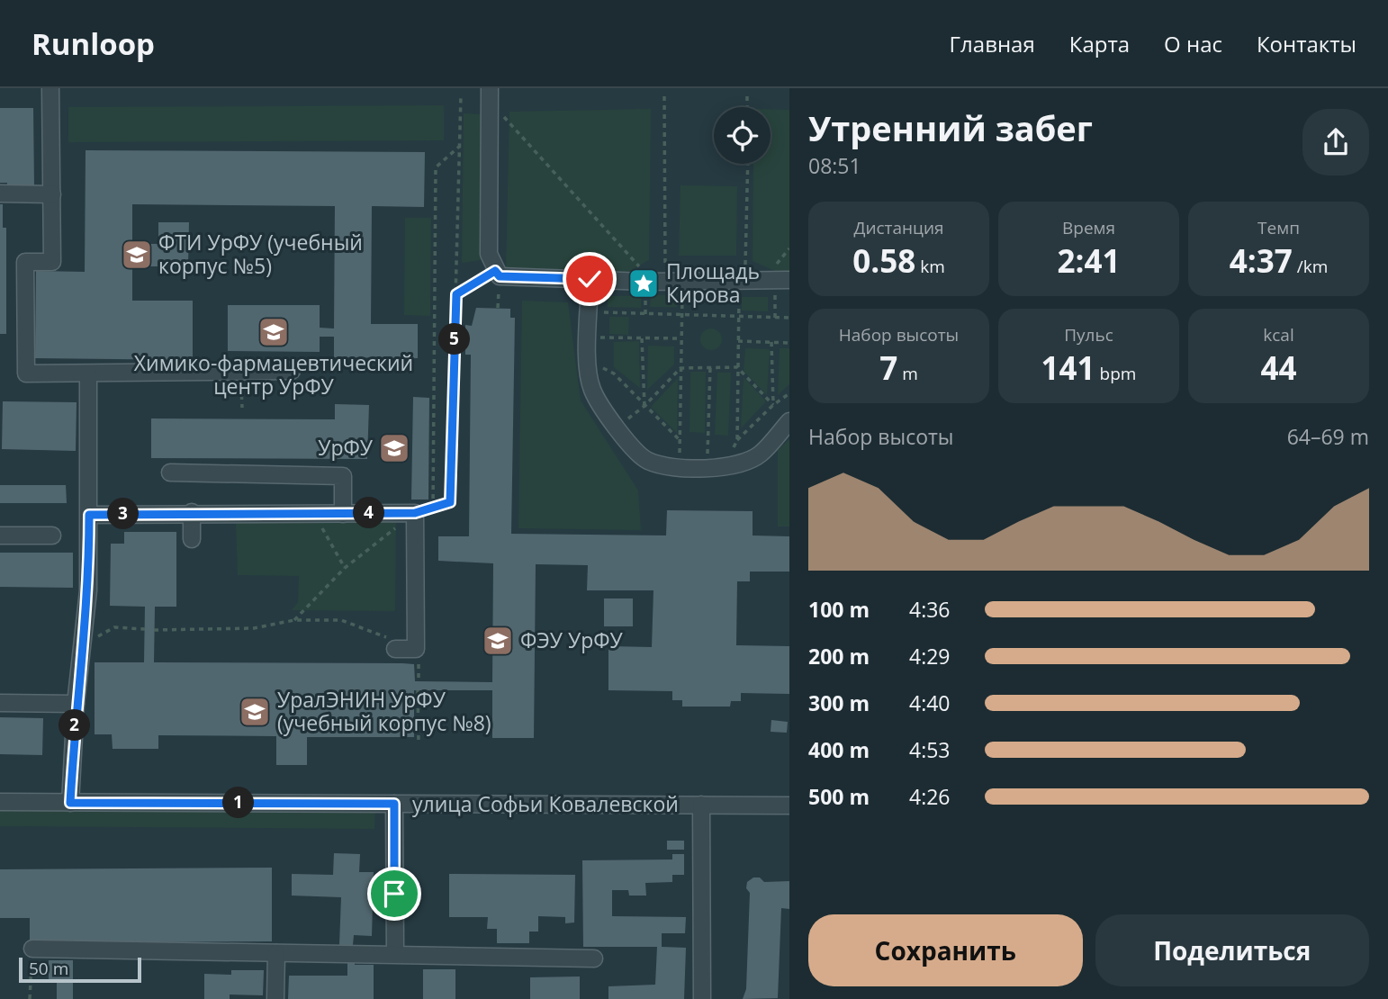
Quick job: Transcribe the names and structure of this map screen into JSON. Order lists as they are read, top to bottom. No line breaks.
{"streets":{"street":["улица Софьи Ковалевской"]},"places":{"school or university":["ФТИ УрФУ (учебный корпус №5)","Химико-фармацевтический центр УрФУ","УрФУ","ФЭУ УрФУ","УралЭНИН УрФУ (учебный корпус №8)"],"place":["Площадь Кирова"]},"scale_bar":"50 m","page":{"header":"Runloop","nav":["Главная","Карта","О нас","Контакты"],"heading":["Утренний забег","08:51"],"stats":[["Дистанция","0.58 km"],["Время","2:41"],["Темп","4:37 /km"],["Набор высоты","7 m"],["Пульс","141 bpm"],["kcal","44"]],"pins":["5","4","3","2","1"],"chart":["Набор высоты","64–69 m"],"list":[{"name":"100 m","note":"4:36"},{"name":"200 m","note":"4:29"},{"name":"300 m","note":"4:40"},{"name":"400 m","note":"4:53"},{"name":"500 m","note":"4:26"}],"buttons":["Сохранить","Поделиться"],"scale":"50 m"}}
